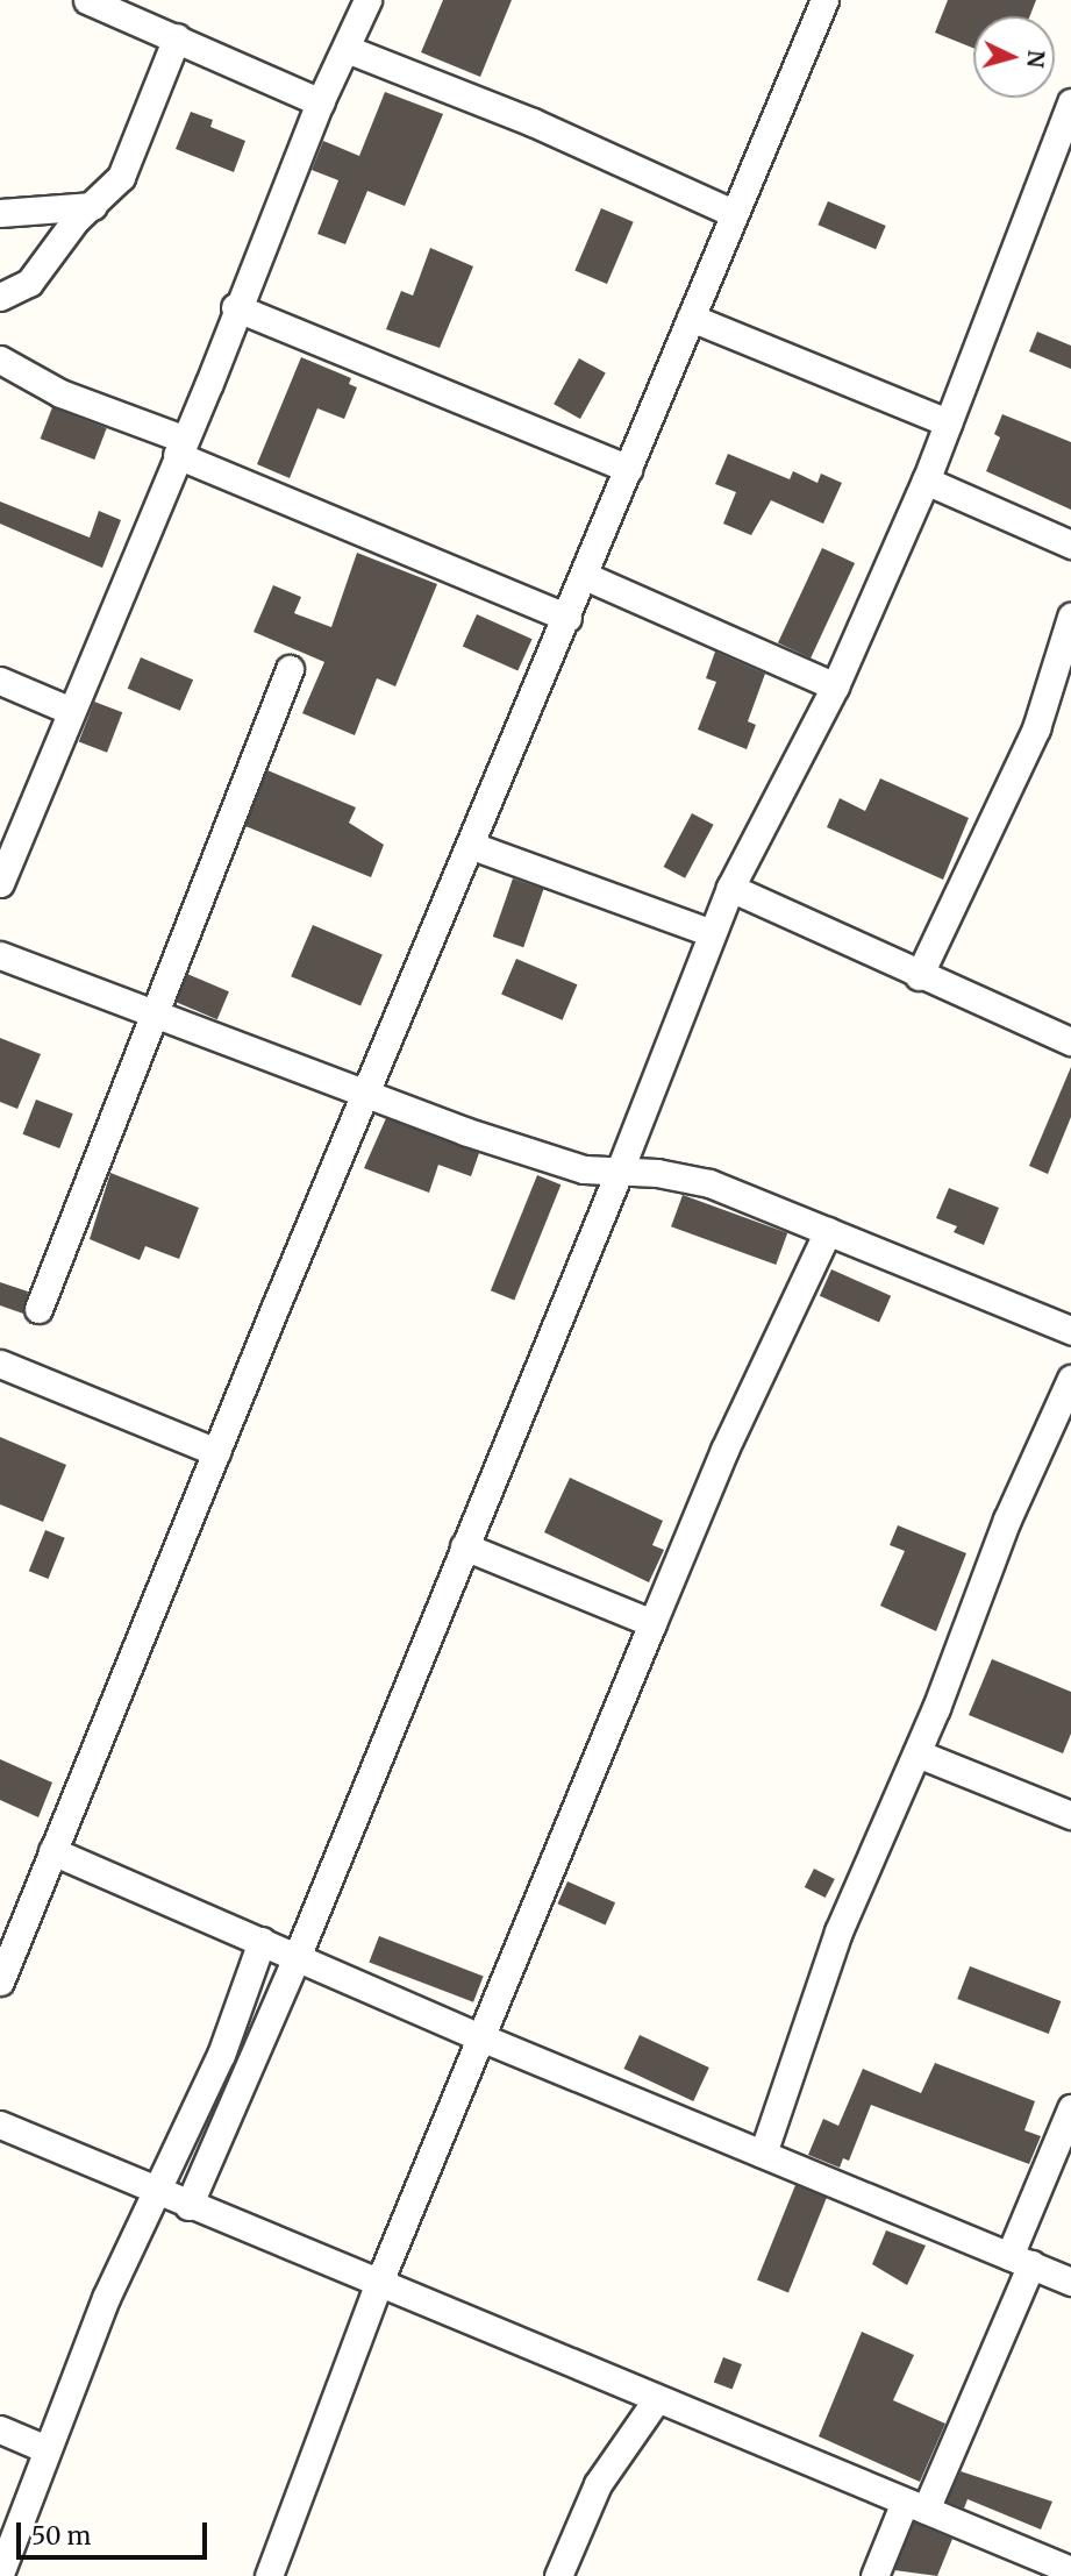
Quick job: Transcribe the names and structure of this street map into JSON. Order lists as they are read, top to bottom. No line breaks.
{"scale_bar":"50 m","north":"right"}
